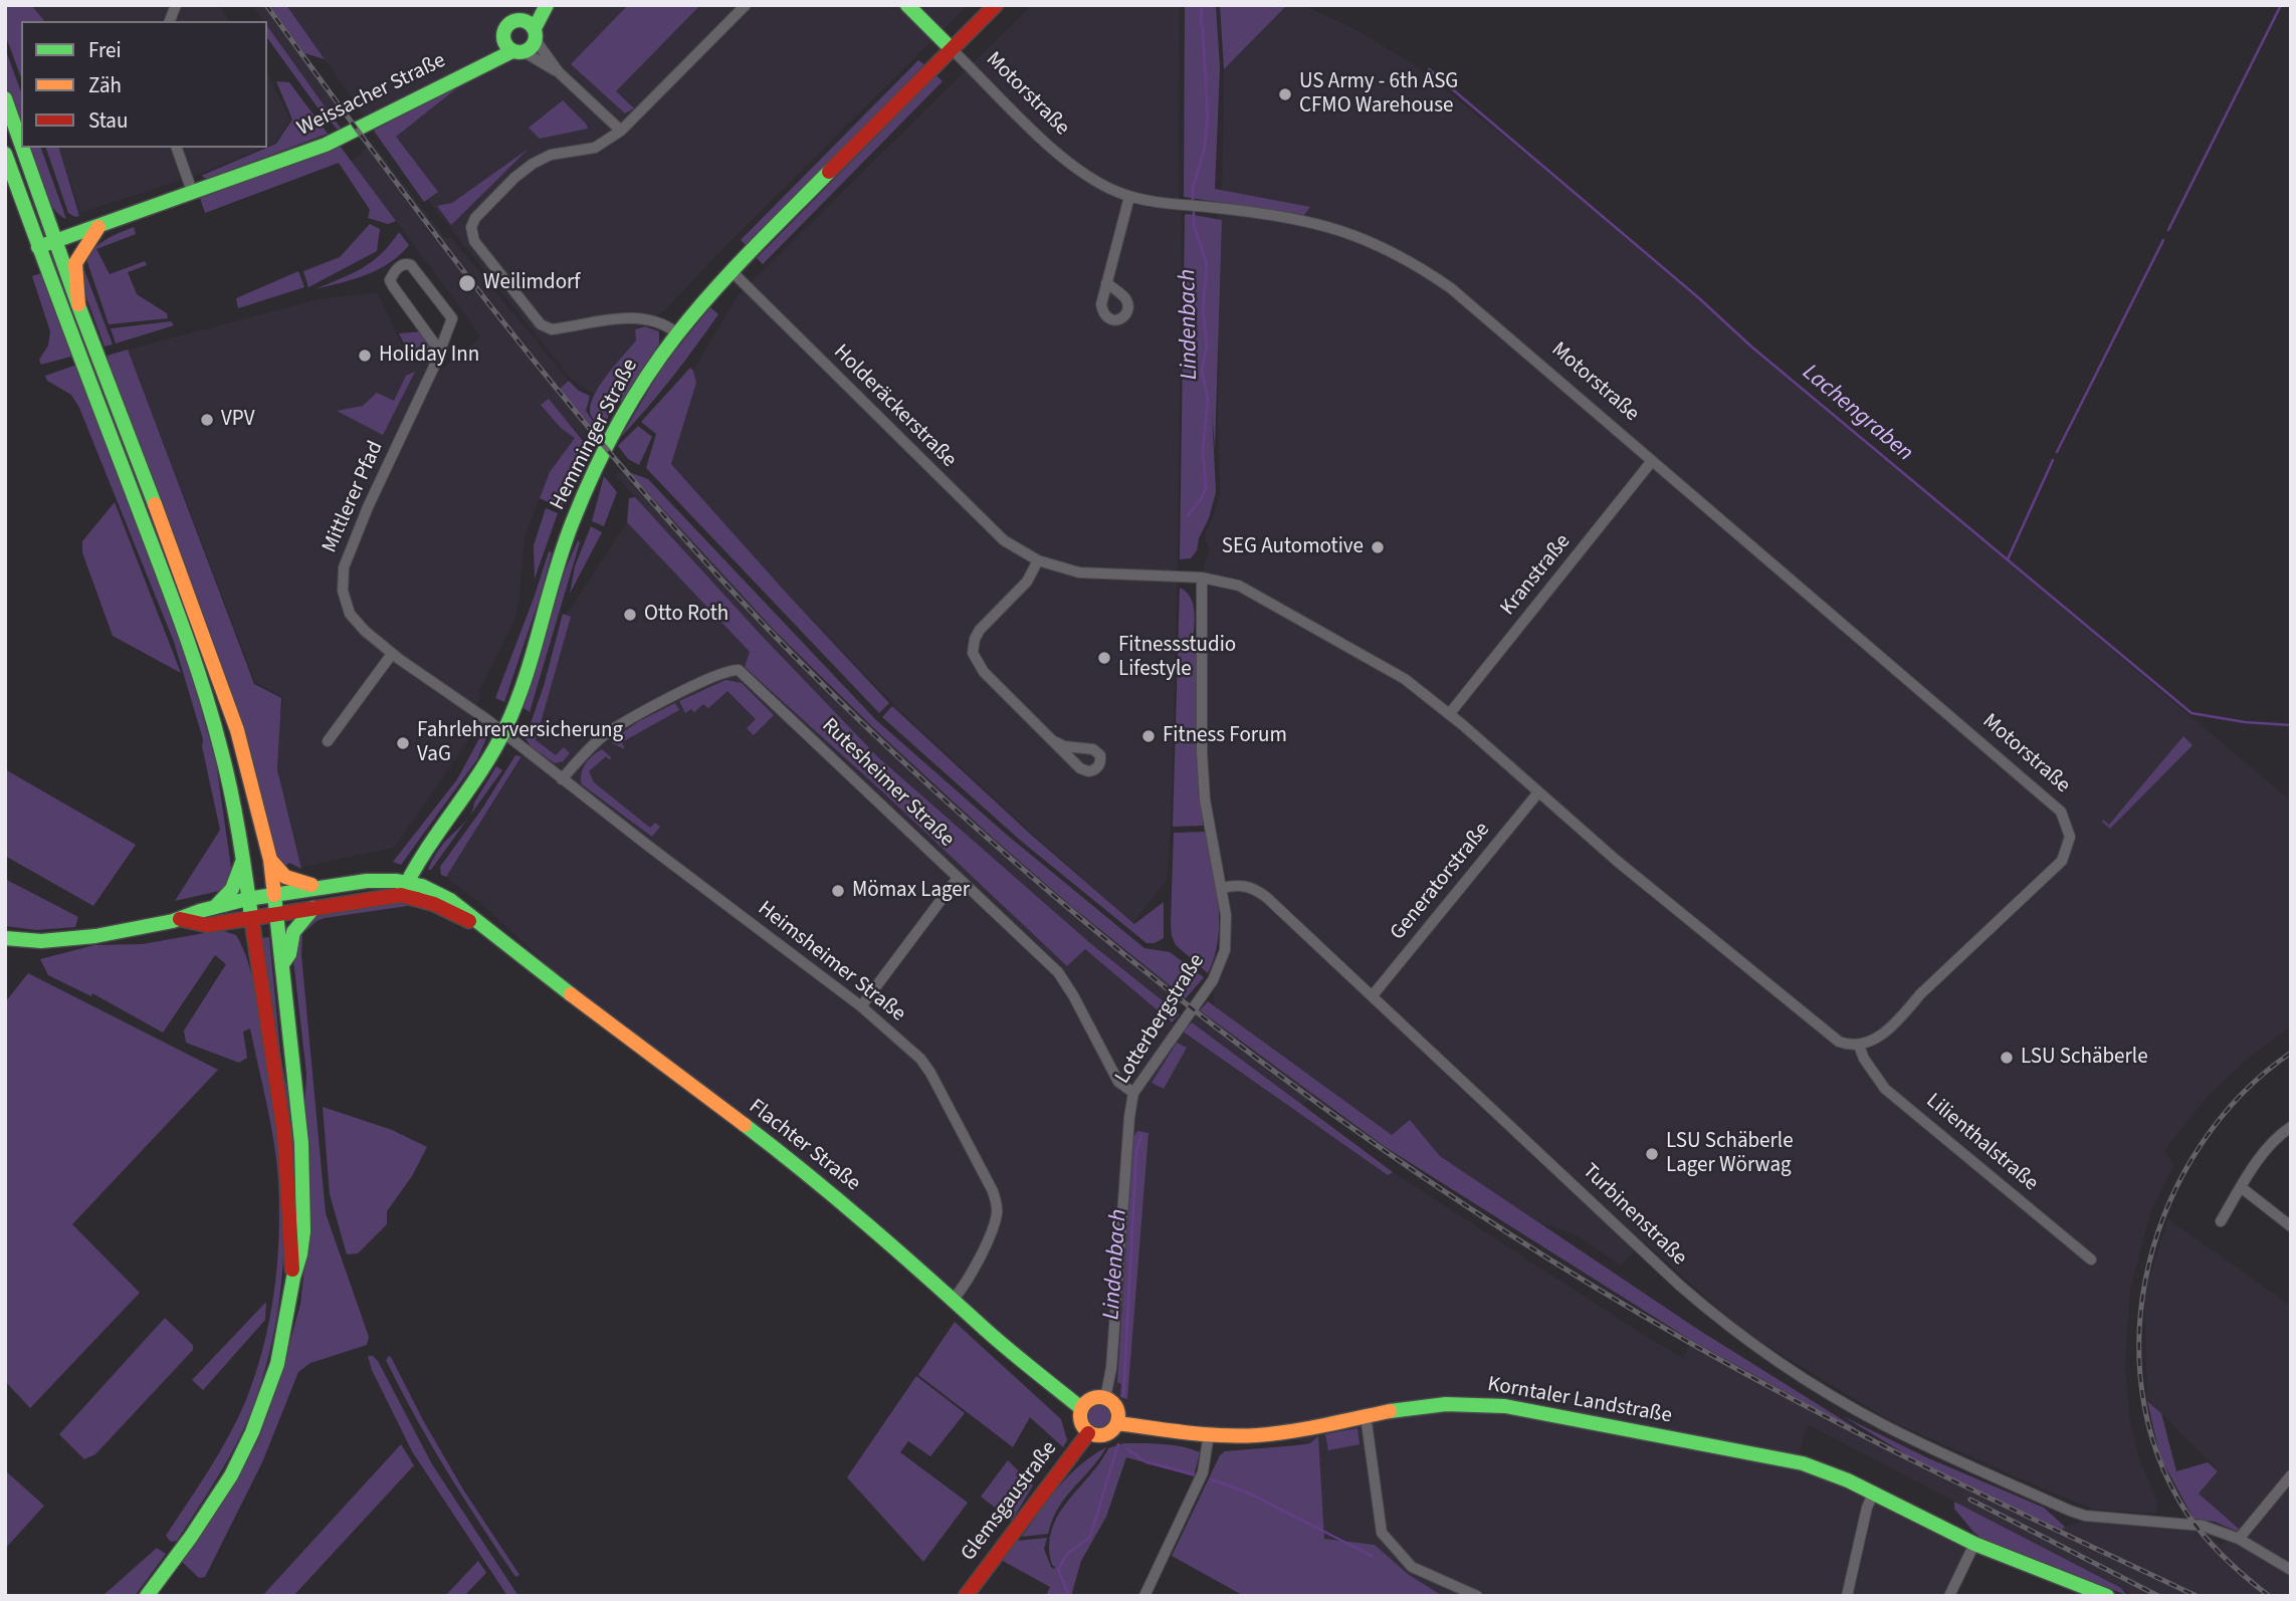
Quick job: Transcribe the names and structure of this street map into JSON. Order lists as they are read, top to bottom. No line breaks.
{"streets":{"main road":["Motorstraße","Weissacher Straße","Hemminger Straße","Flachter Straße","Korntaler Landstraße","Glemsgaustraße"],"street":["Holderäckerstraße","Mittlerer Pfad","Kranstraße","Rutesheimer Straße","Generatorstraße","Heimsheimer Straße","Lotterbergstraße","Lilienthalstraße","Turbinenstraße"]},"crossings":[["Motorstraße","Hemminger Straße"],["Motorstraße","Kranstraße"],["Motorstraße","Lilienthalstraße"],["Holderäckerstraße","Hemminger Straße"],["Holderäckerstraße","Lotterbergstraße"],["Hemminger Straße","Mittlerer Pfad"],["Hemminger Straße","Heimsheimer Straße"],["Hemminger Straße","Flachter Straße"],["Mittlerer Pfad","Heimsheimer Straße"],["Rutesheimer Straße","Heimsheimer Straße"],["Rutesheimer Straße","Lotterbergstraße"],["Generatorstraße","Turbinenstraße"],["Heimsheimer Straße","Flachter Straße"],["Lotterbergstraße","Flachter Straße"],["Lotterbergstraße","Turbinenstraße"],["Lotterbergstraße","Korntaler Landstraße"],["Lotterbergstraße","Glemsgaustraße"],["Flachter Straße","Korntaler Landstraße"],["Flachter Straße","Glemsgaustraße"],["Korntaler Landstraße","Glemsgaustraße"]],"water":["Lindenbach","Lachengraben"],"places":["US Army - 6th ASG CFMO Warehouse","Weilimdorf","Holiday Inn","VPV","SEG Automotive","Otto Roth","Fitnessstudio Lifestyle","Fitness Forum","Fahrlehrerversicherung VaG","Mömax Lager","LSU Schäberle","LSU Schäberle Lager Wörwag"],"legend":["Frei","Zäh","Stau"]}
